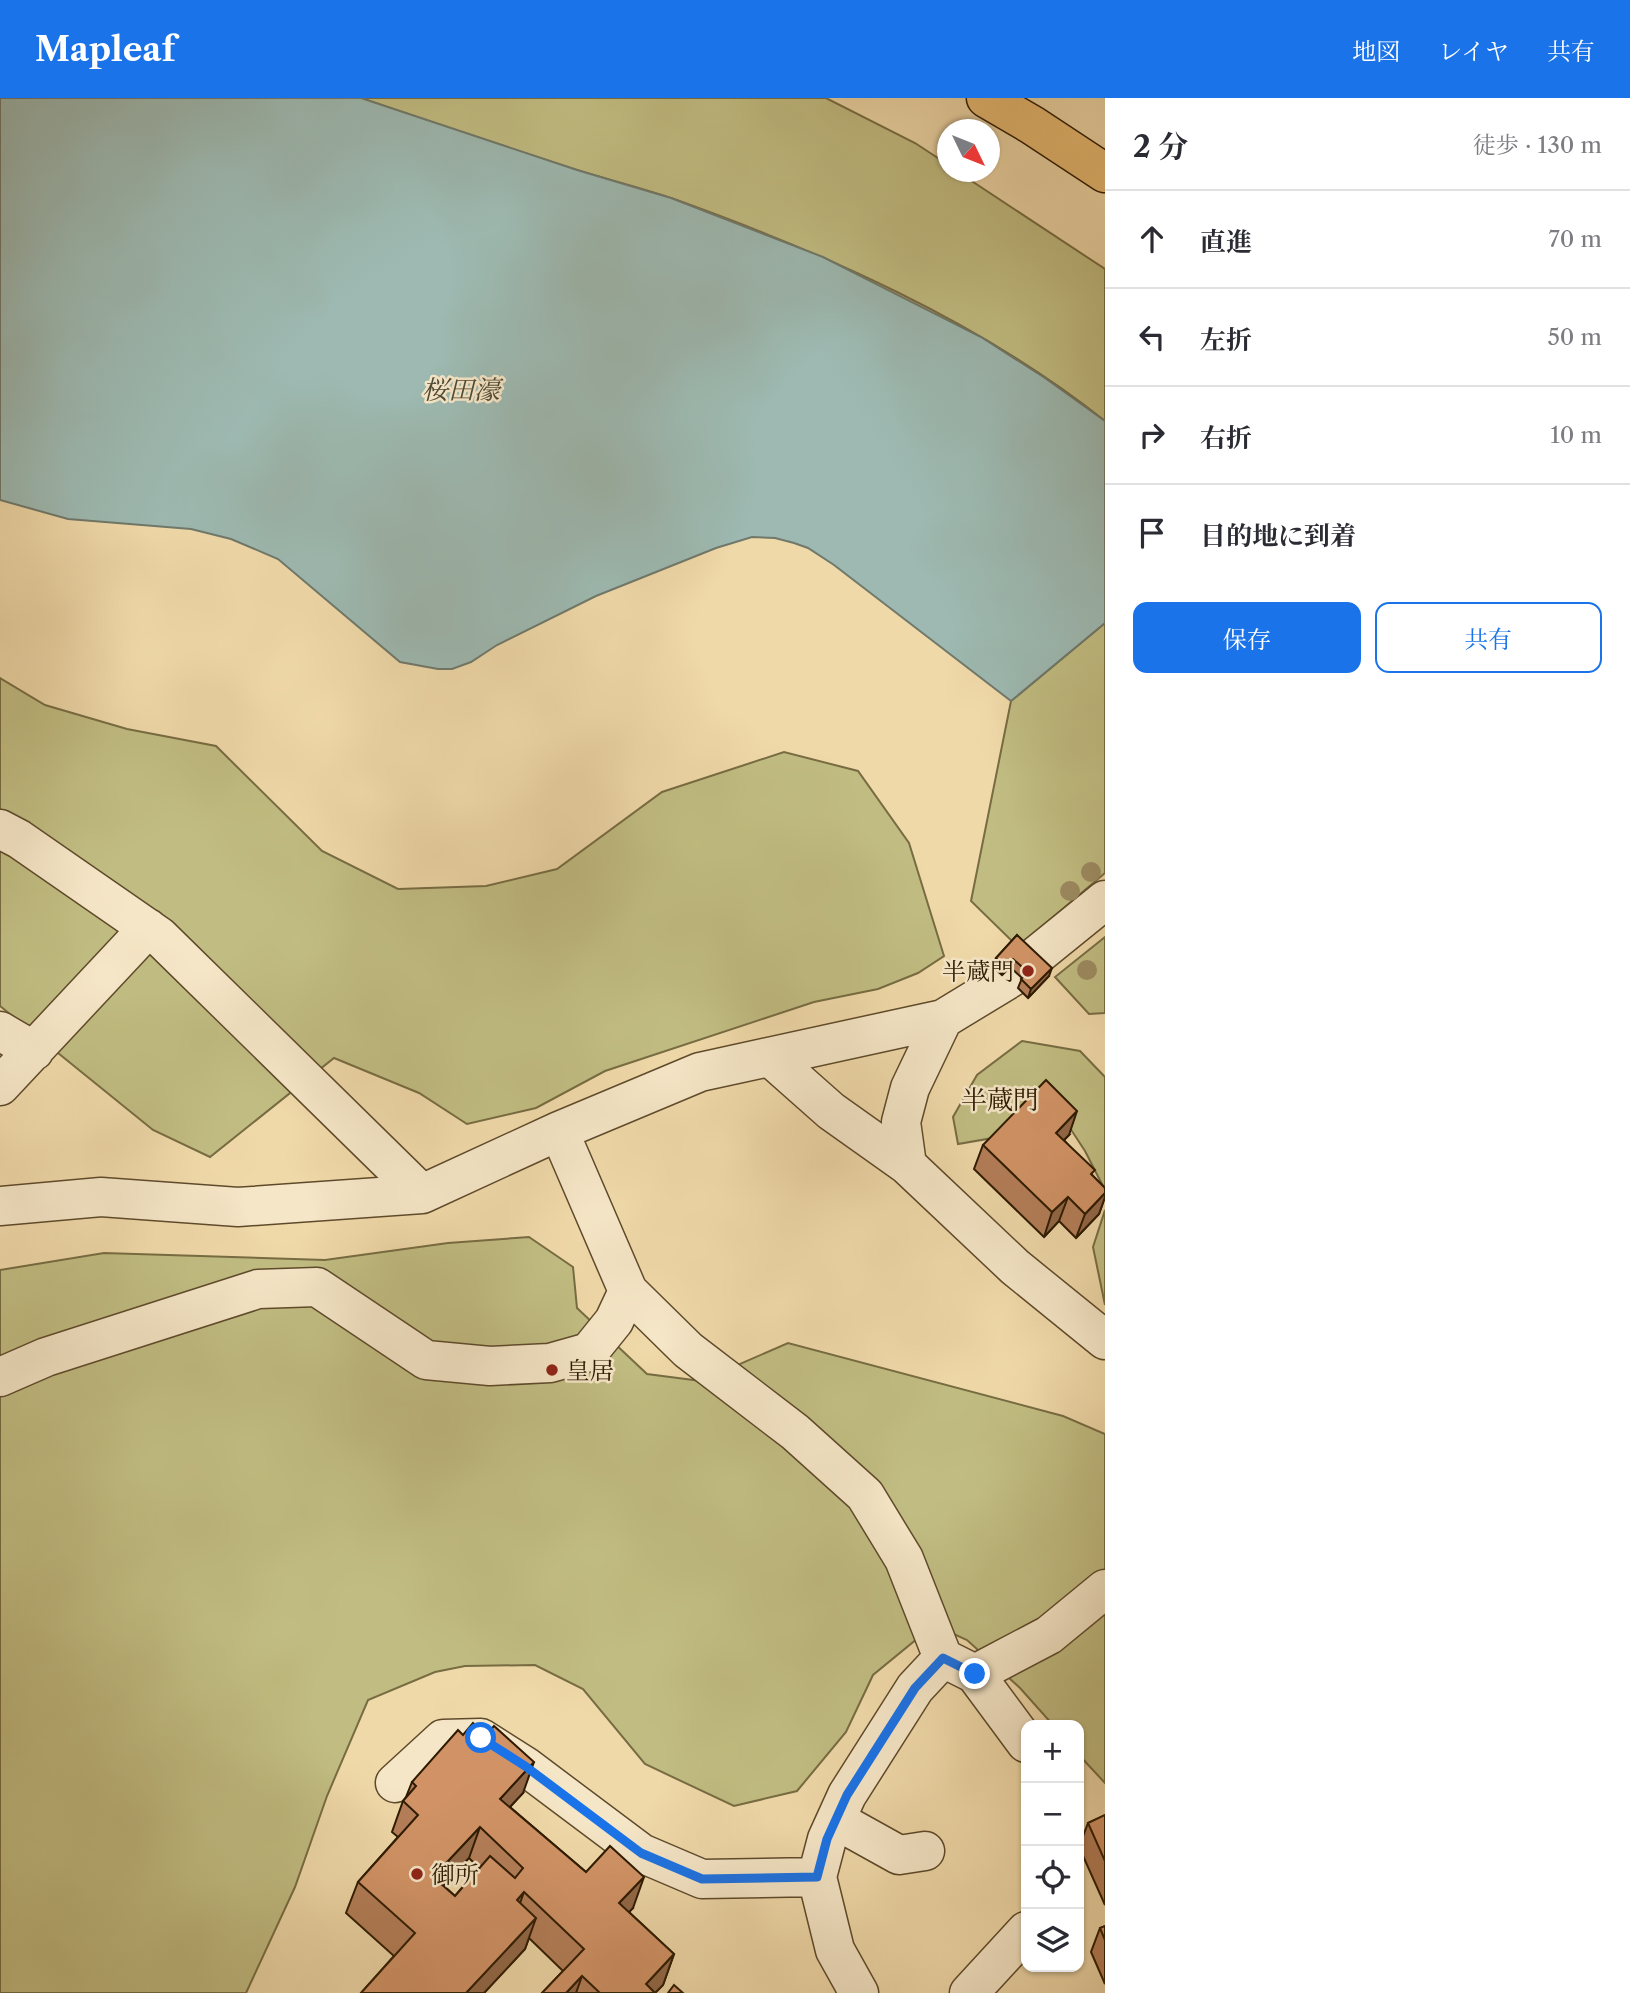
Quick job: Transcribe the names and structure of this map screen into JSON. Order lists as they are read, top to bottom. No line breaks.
{"districts":["半蔵門"],"water":["桜田濠"],"places":["半蔵門","皇居","御所"],"north":"bottom right","page":{"header":"Mapleaf","nav":["地図","レイヤ","共有"],"heading":["2 分","徒歩 · 130 m"],"list":[["直進","70 m"],["左折","50 m"],["右折","10 m"],"目的地に到着"],"buttons":["保存","共有"],"map_buttons":["+","−"]}}
